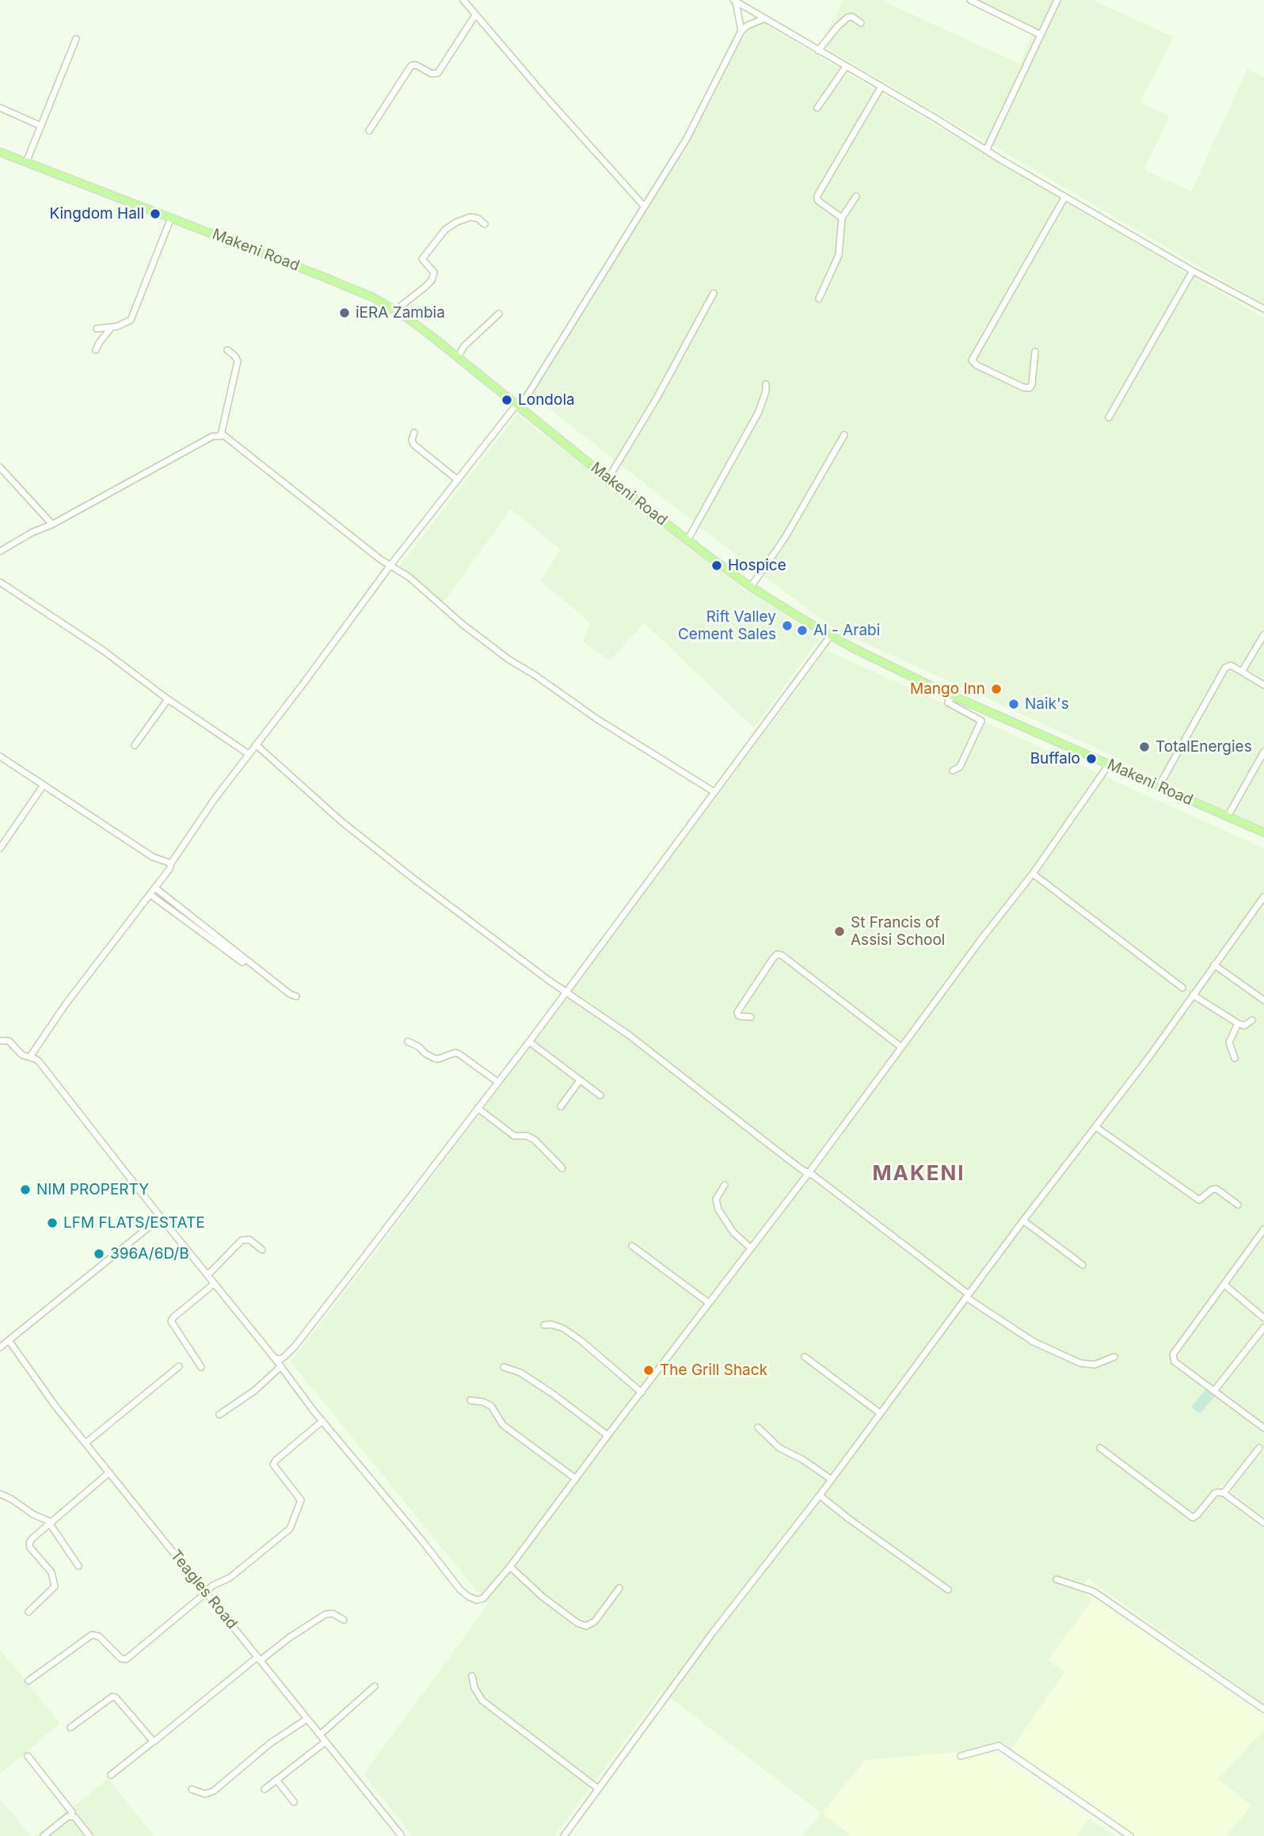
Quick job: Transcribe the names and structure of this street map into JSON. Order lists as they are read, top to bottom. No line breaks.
{"streets":{"main road":["Makeni Road"],"street":["Teagles Road"]},"districts":["MAKENI"],"places":["Kingdom Hall","iERA Zambia","Londola","Hospice","Rift Valley Cement Sales","Al - Arabi","Mango Inn","Naik's","TotalEnergies","Buffalo","St Francis of Assisi School","NIM PROPERTY","LFM FLATS/ESTATE","396A/6D/B","The Grill Shack"]}
